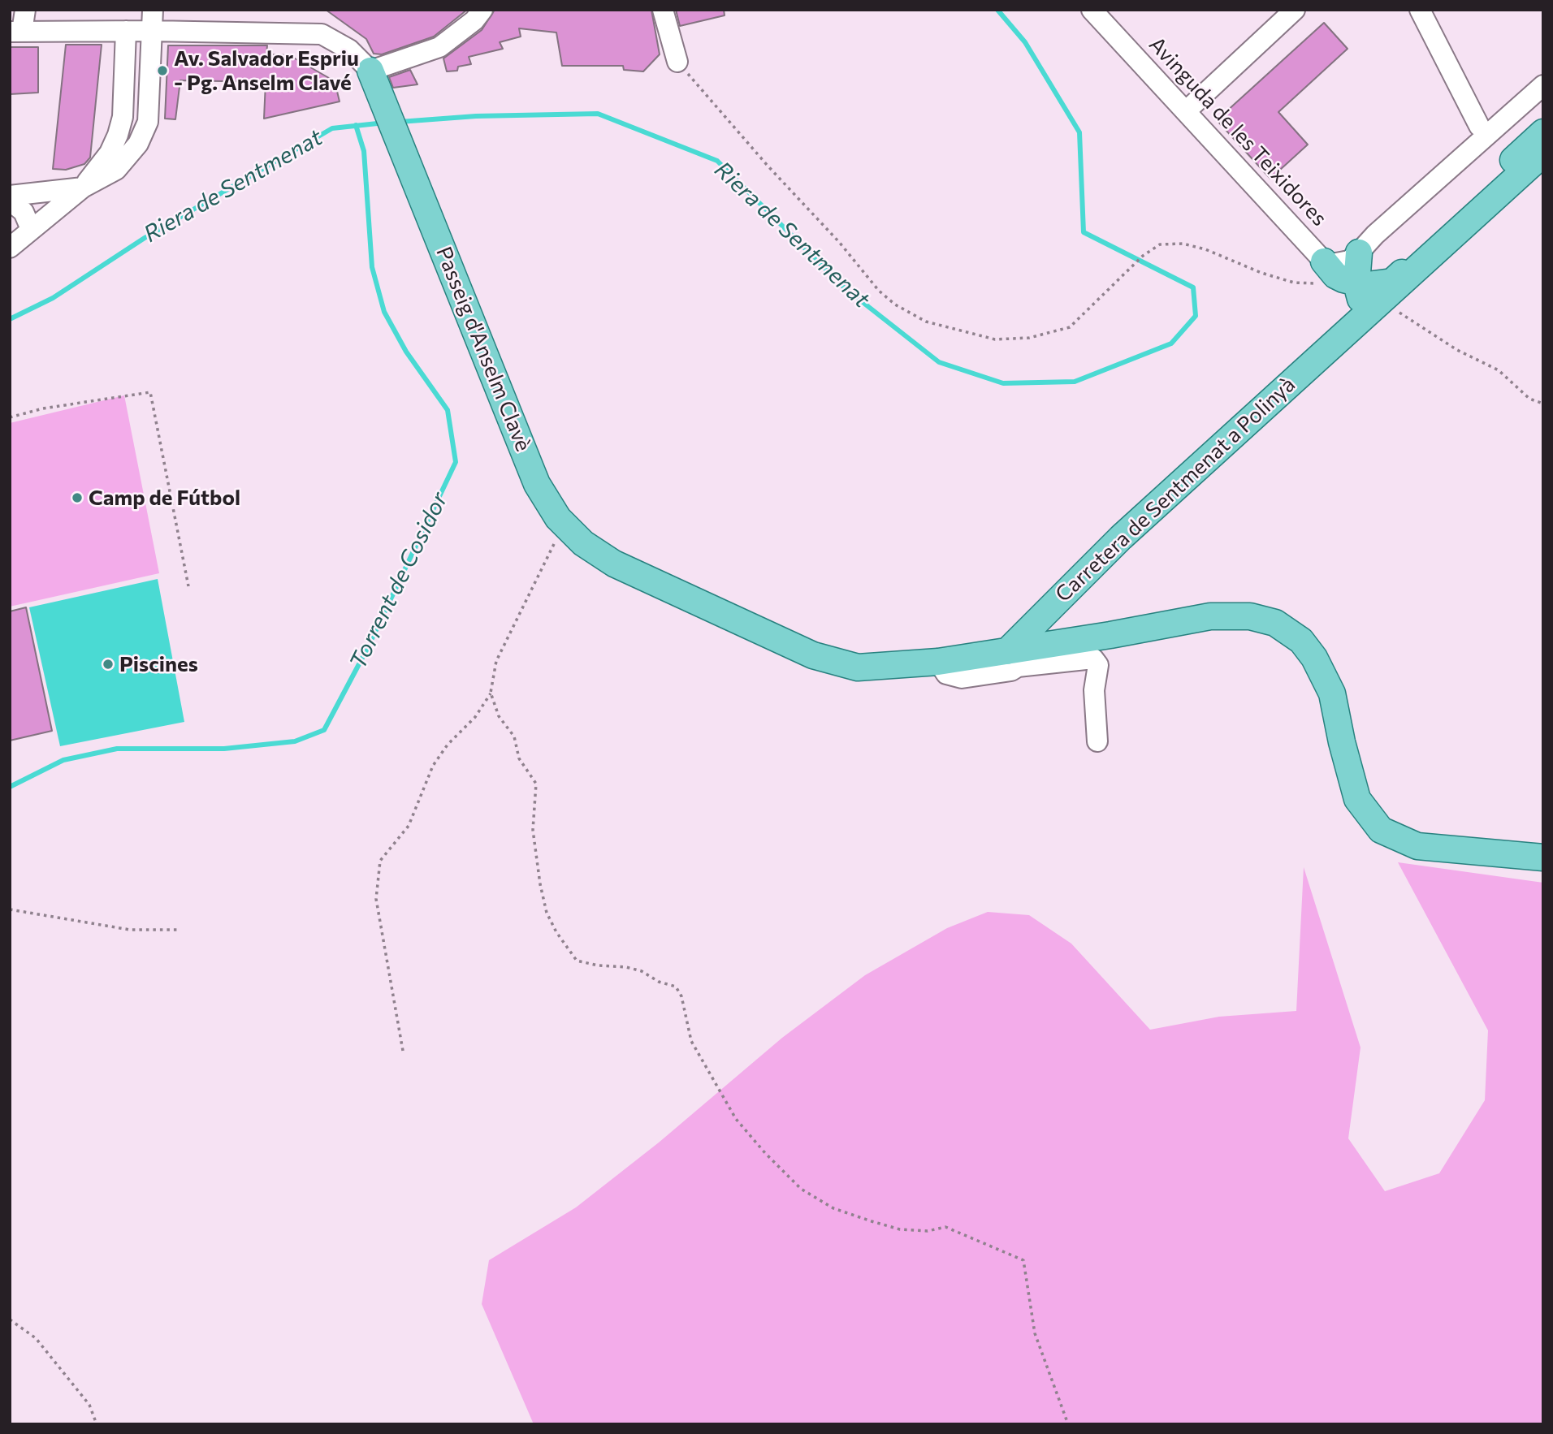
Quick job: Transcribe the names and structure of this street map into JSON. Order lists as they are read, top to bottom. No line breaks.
{"streets":{"main road":["Passeig d'Anselm Clavè","Carretera de Sentmenat a Polinyà"],"street":["Avinguda de les Teixidores"]},"crossings":[["Avinguda de les Teixidores","Carretera de Sentmenat a Polinyà"],["Passeig d'Anselm Clavè","Carretera de Sentmenat a Polinyà"]],"water":["Riera de Sentmenat","Torrent de Cosidor"],"places":["Av. Salvador Espriu - Pg. Anselm Clavé","Camp de Fútbol","Piscines"]}
